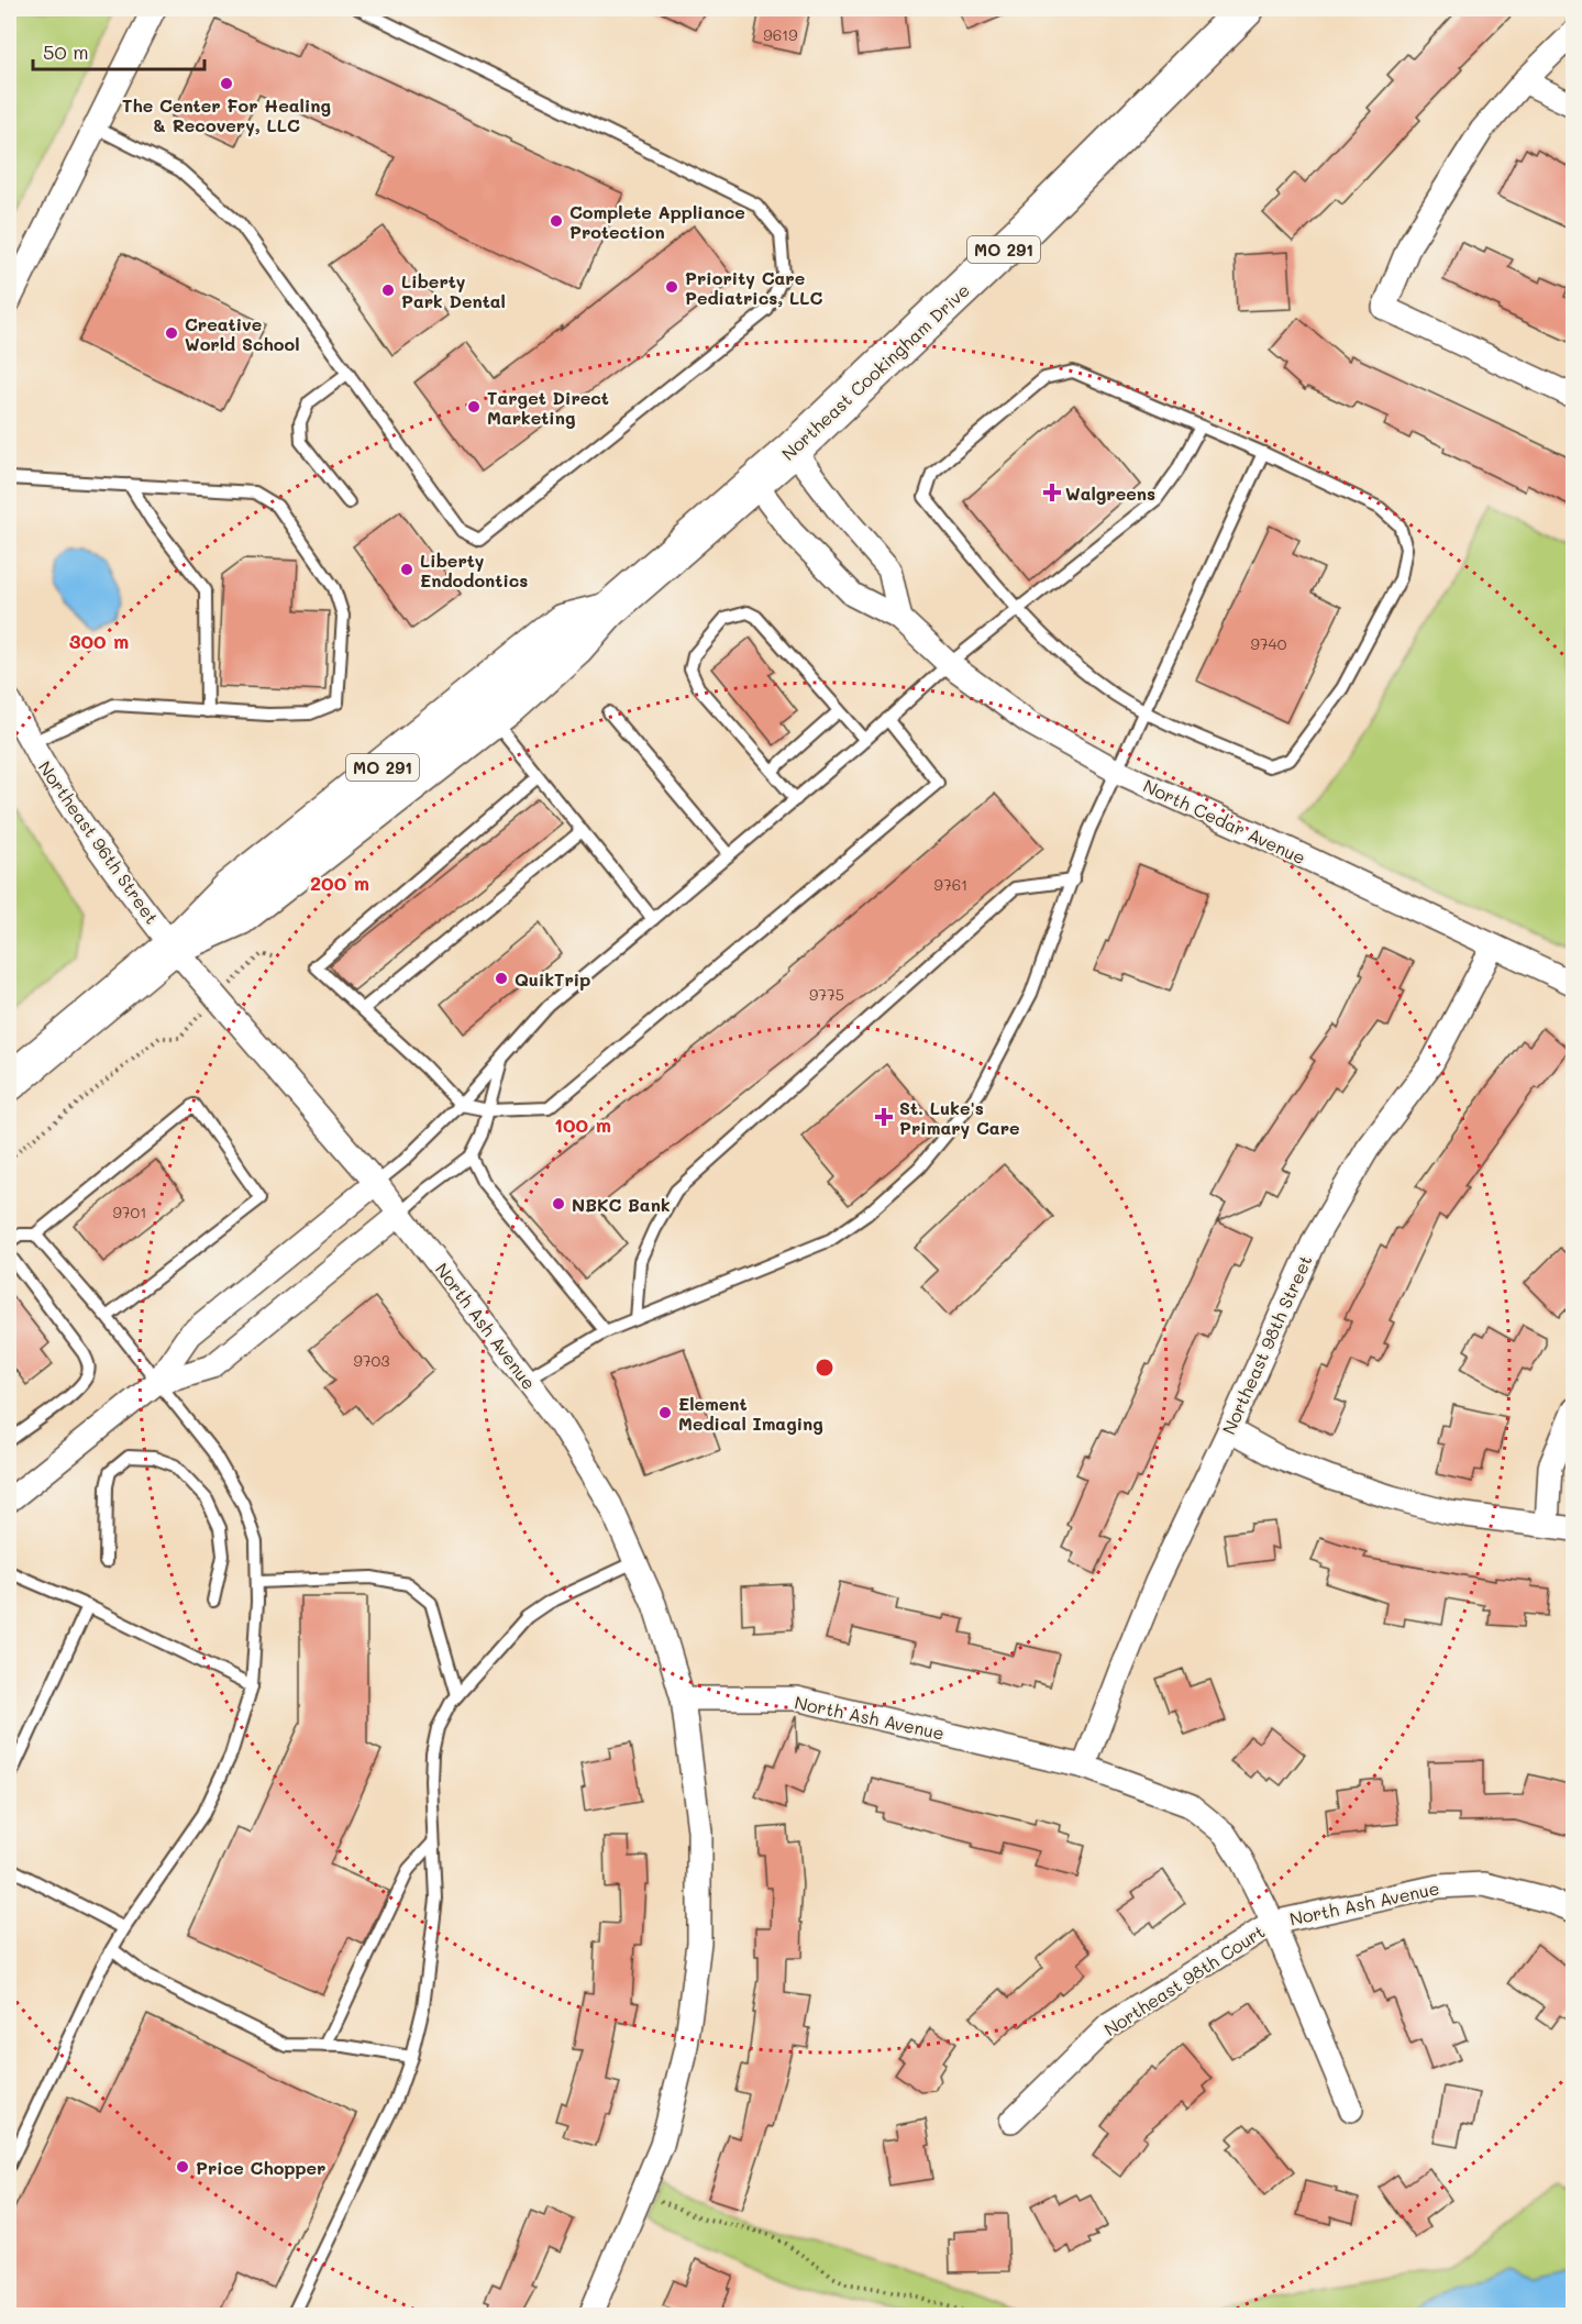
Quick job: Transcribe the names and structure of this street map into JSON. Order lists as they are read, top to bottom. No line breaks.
{"streets":{"main road":["MO 291","Northeast Cookingham Drive"],"street":["North Cedar Avenue","Northeast 96th Street","North Ash Avenue","Northeast 98th Street","Northeast 98th Court"]},"crossings":[["Northeast Cookingham Drive","North Cedar Avenue"],["Northeast Cookingham Drive","Northeast 96th Street"],["Northeast Cookingham Drive","North Ash Avenue"],["North Cedar Avenue","Northeast 98th Street"],["Northeast 96th Street","North Ash Avenue"],["North Ash Avenue","Northeast 98th Street"],["North Ash Avenue","Northeast 98th Court"]],"places":{"other":["The Center For Healing & Recovery, LLC","Complete Appliance Protection","Priority Care Pediatrics, LLC","Liberty Park Dental","Creative World School","Target Direct Marketing","Liberty Endodontics","QuikTrip","NBKC Bank","Element Medical Imaging","Price Chopper"],"health":["Walgreens","St. Luke's Primary Care"]},"house_numbers":["9619","9740","9761","9775","9701","9703"],"scale_bar":"50 m","rings":["300 m","200 m","100 m"]}
